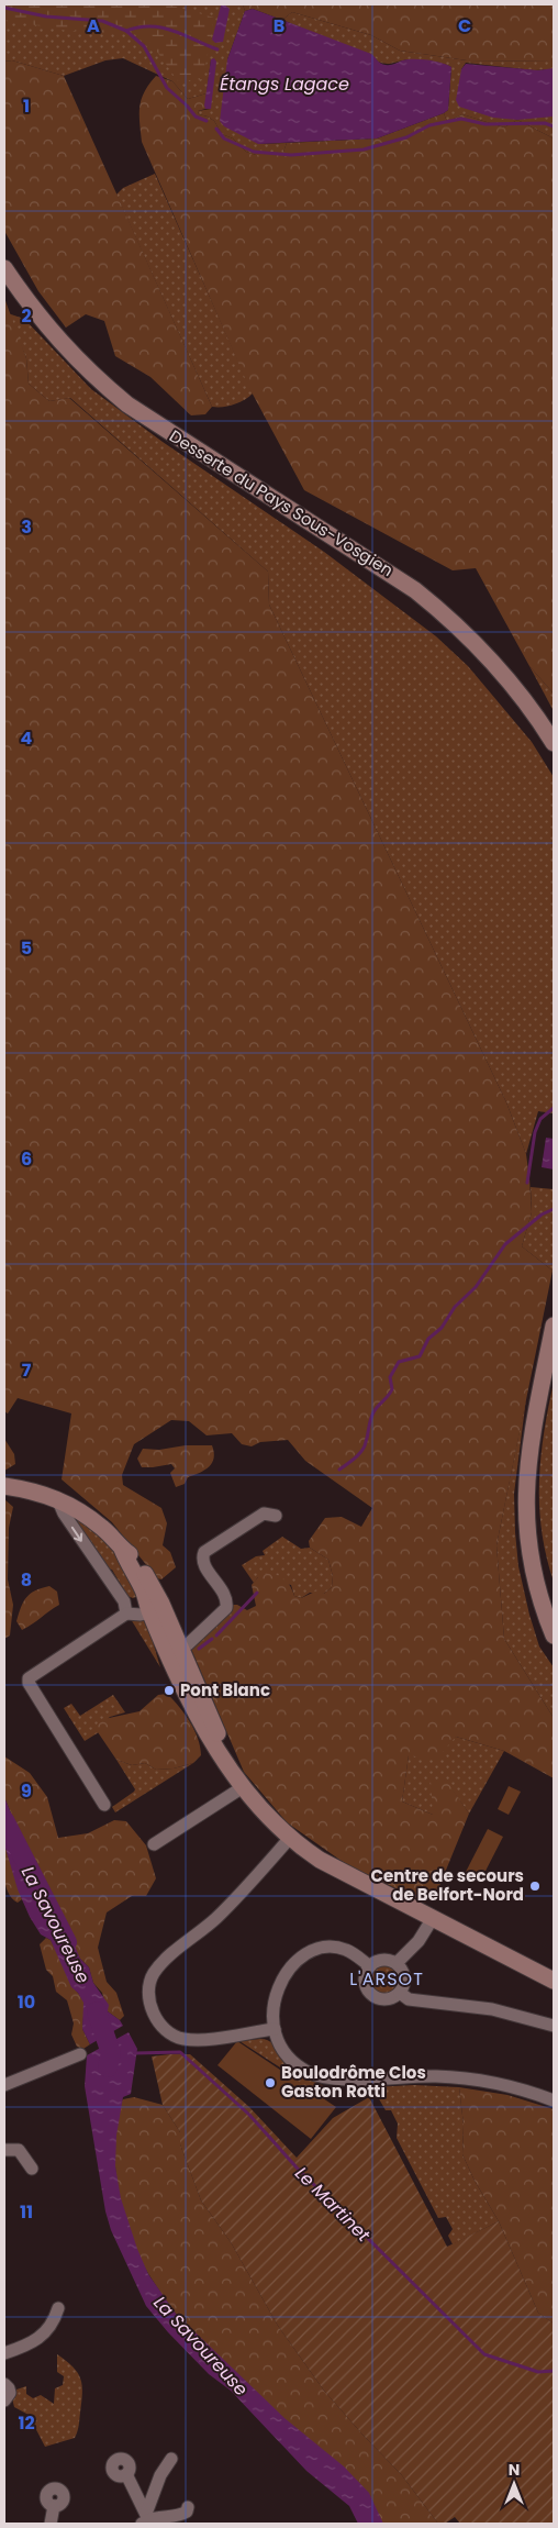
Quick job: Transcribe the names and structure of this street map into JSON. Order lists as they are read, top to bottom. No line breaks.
{"streets":{"main road":["Desserte du Pays Sous-Vosgien"]},"districts":["L'ARSOT"],"water":["Étangs Lagace","La Savoureuse","Le Martinet"],"places":["Pont Blanc","Centre de secours de Belfort-Nord","Boulodrôme Clos Gaston Rotti"],"north":"top","grid":{"columns":["A","B","C"],"rows":["1","2","3","4","5","6","7","8","9","10","11","12"]}}
